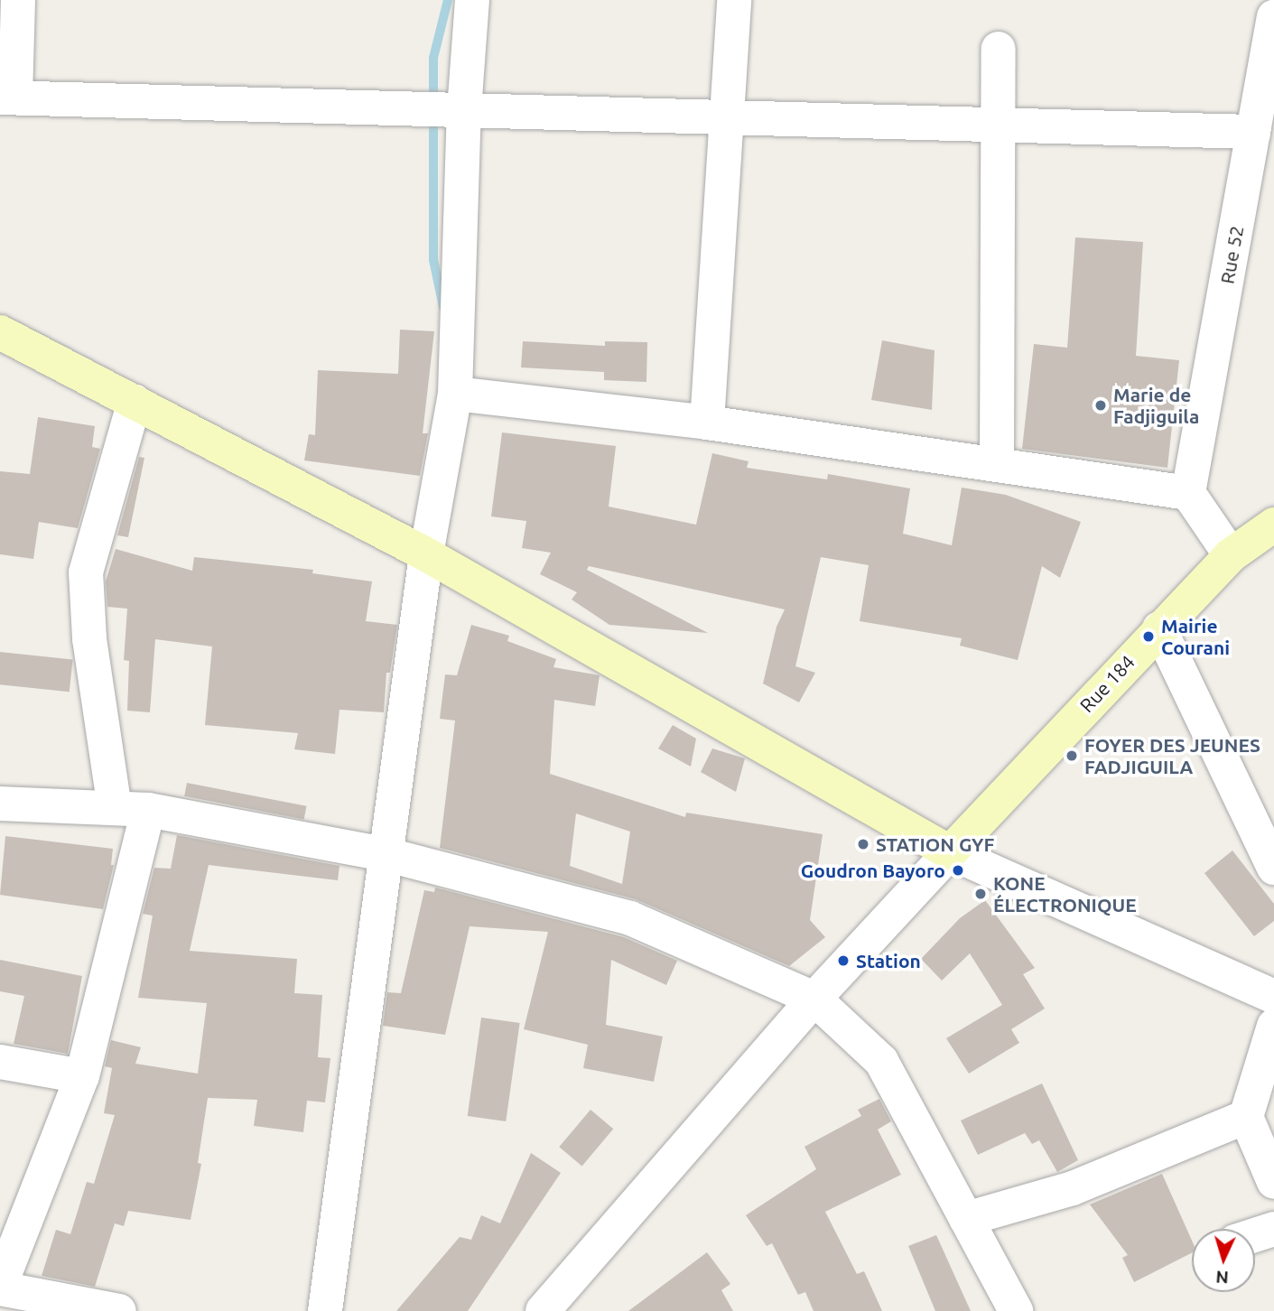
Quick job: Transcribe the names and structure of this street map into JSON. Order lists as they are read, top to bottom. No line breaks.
{"streets":{"street":["Rue 52","Rue 184"]},"places":["Marie de Fadjiguila","Mairie Courani","FOYER DES JEUNES FADJIGUILA","STATION GYF","Goudron Bayoro","KONE ÉLECTRONIQUE","Station"],"north":"bottom"}
